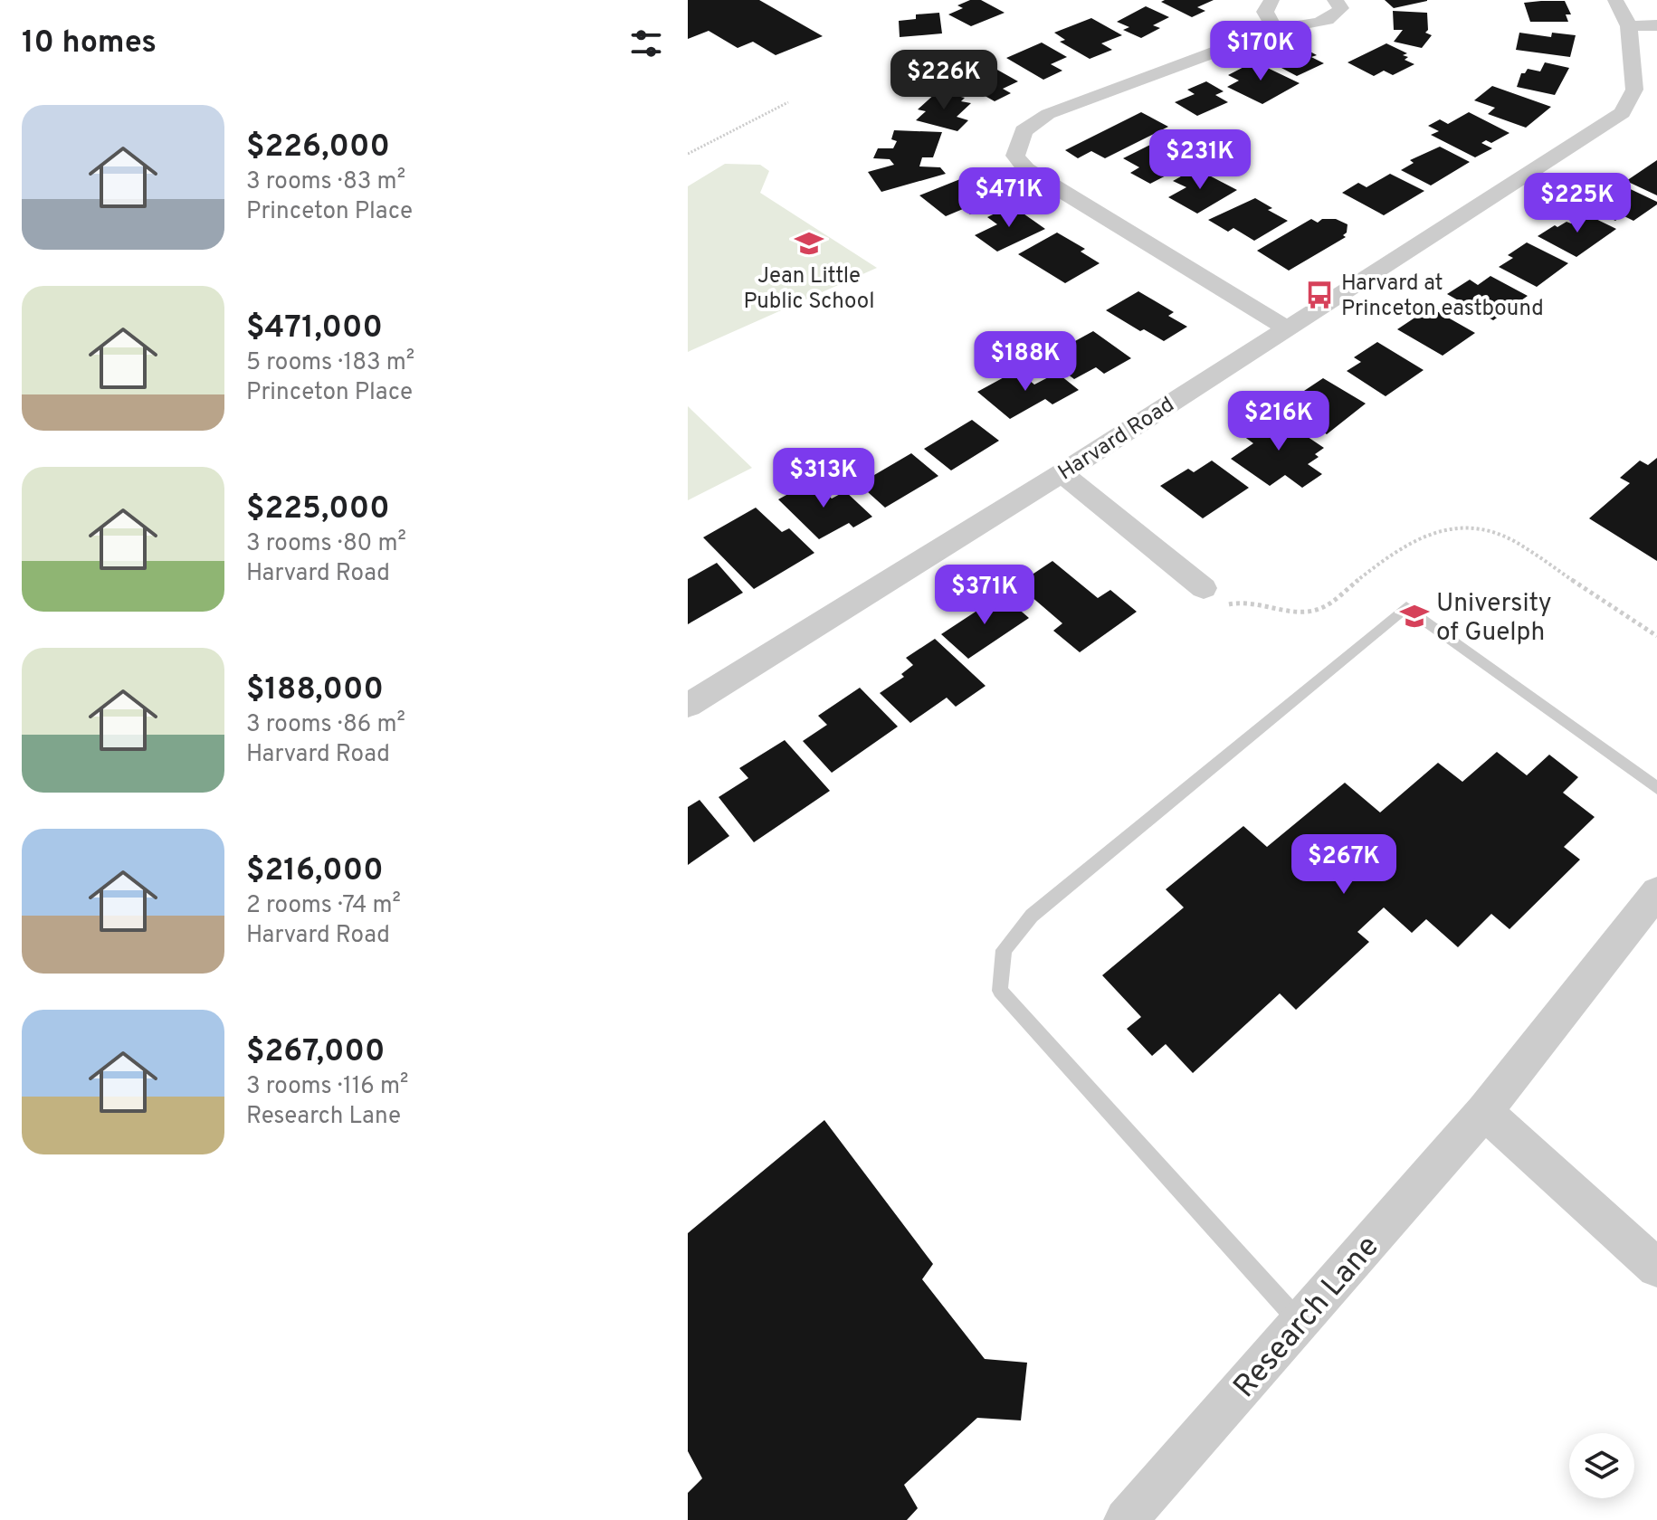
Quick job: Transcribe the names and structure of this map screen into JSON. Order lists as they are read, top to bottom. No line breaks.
{"streets":{"street":["Harvard Road","Research Lane"]},"places":{"school or university":["Jean Little Public School","University of Guelph"],"bus stop":["Harvard at Princeton eastbound"]},"page":{"heading":"10 homes","price":["$170K","$226K","$231K","$471K","$225K","$188K","$216K","$313K","$371K","$267K"],"list":[{"name":"$226,000","note":"3 rooms · 83 m² · Princeton Place"},{"name":"$471,000","note":"5 rooms · 183 m² · Princeton Place"},{"name":"$225,000","note":"3 rooms · 80 m² · Harvard Road"},{"name":"$188,000","note":"3 rooms · 86 m² · Harvard Road"},{"name":"$216,000","note":"2 rooms · 74 m² · Harvard Road"},{"name":"$267,000","note":"3 rooms · 116 m² · Research Lane"}]}}
